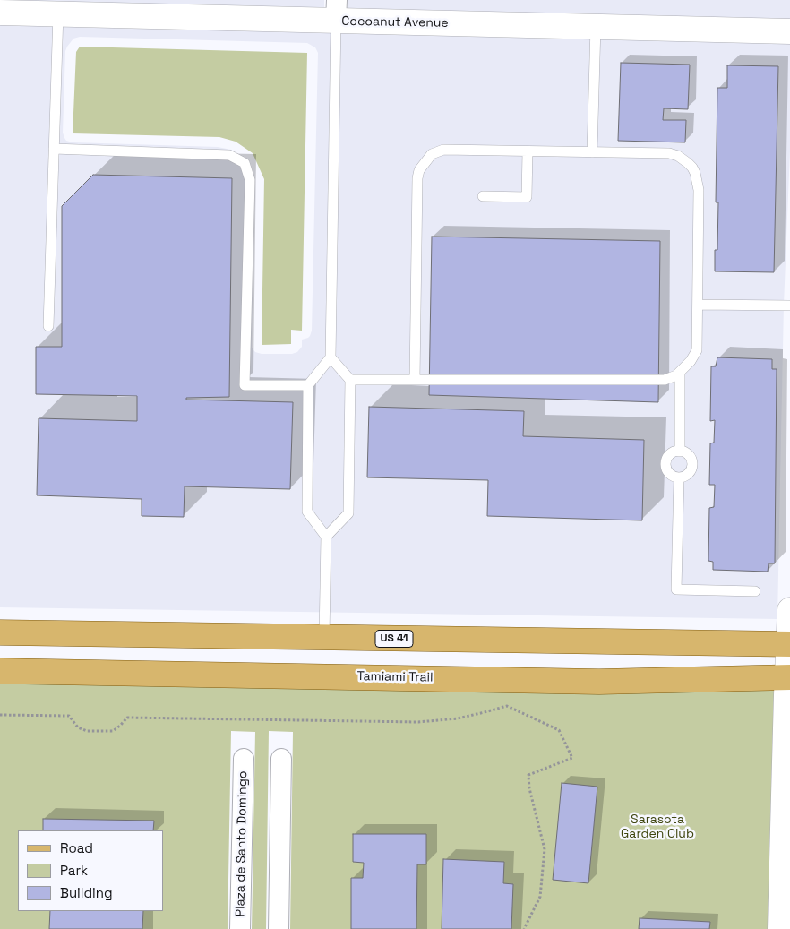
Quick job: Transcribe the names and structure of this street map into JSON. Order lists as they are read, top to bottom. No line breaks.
{"streets":{"main road":["US 41","Tamiami Trail"],"street":["Cocoanut Avenue","Plaza de Santo Domingo"]},"parks":["Sarasota Garden Club"],"legend":["Road","Park","Building"]}
